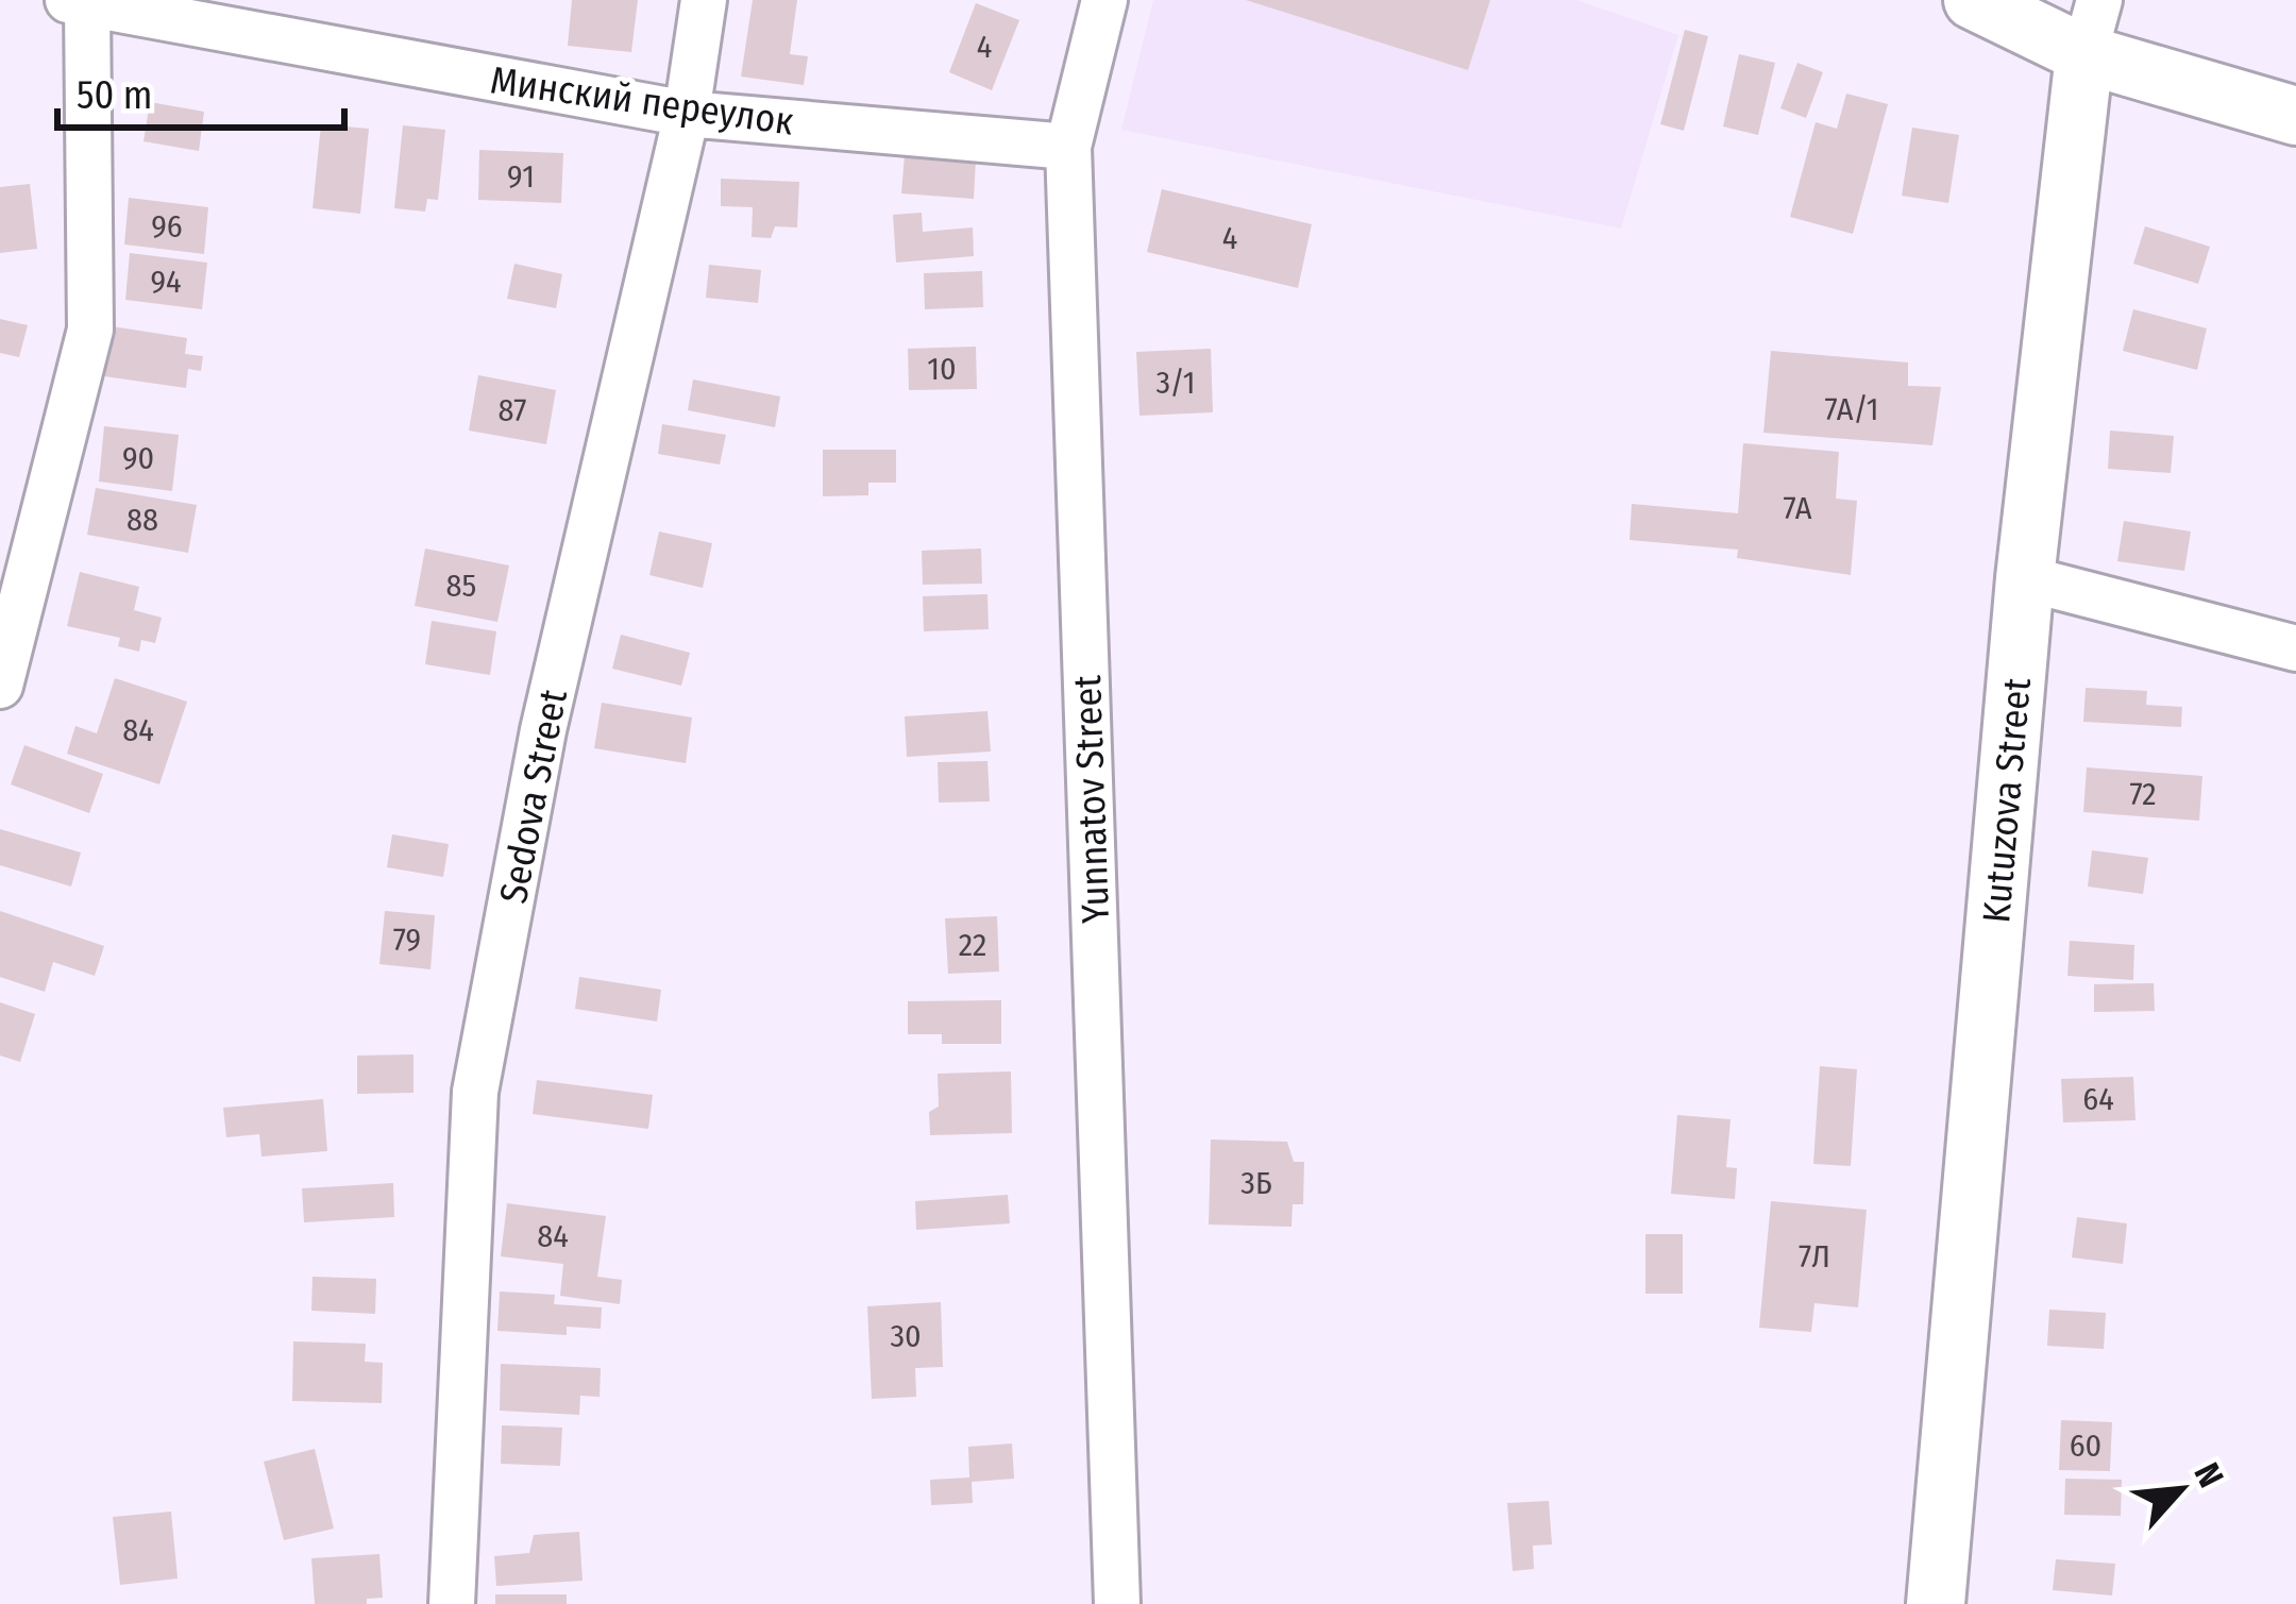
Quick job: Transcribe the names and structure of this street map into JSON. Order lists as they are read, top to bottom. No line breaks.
{"streets":{"main road":["Kutuzova Street"],"street":["Минский переулок","Sedova Street","Yunnatov Street"]},"crossings":[["Минский переулок","Sedova Street"],["Минский переулок","Yunnatov Street"]],"house_numbers":["4","91","96","4","94","10","3/1","7А/1","87","90","7А","88","85","84","72","79","22","64","3Б","84","7Л","30","60"],"scale_bar":"50 m","north":"top right"}
